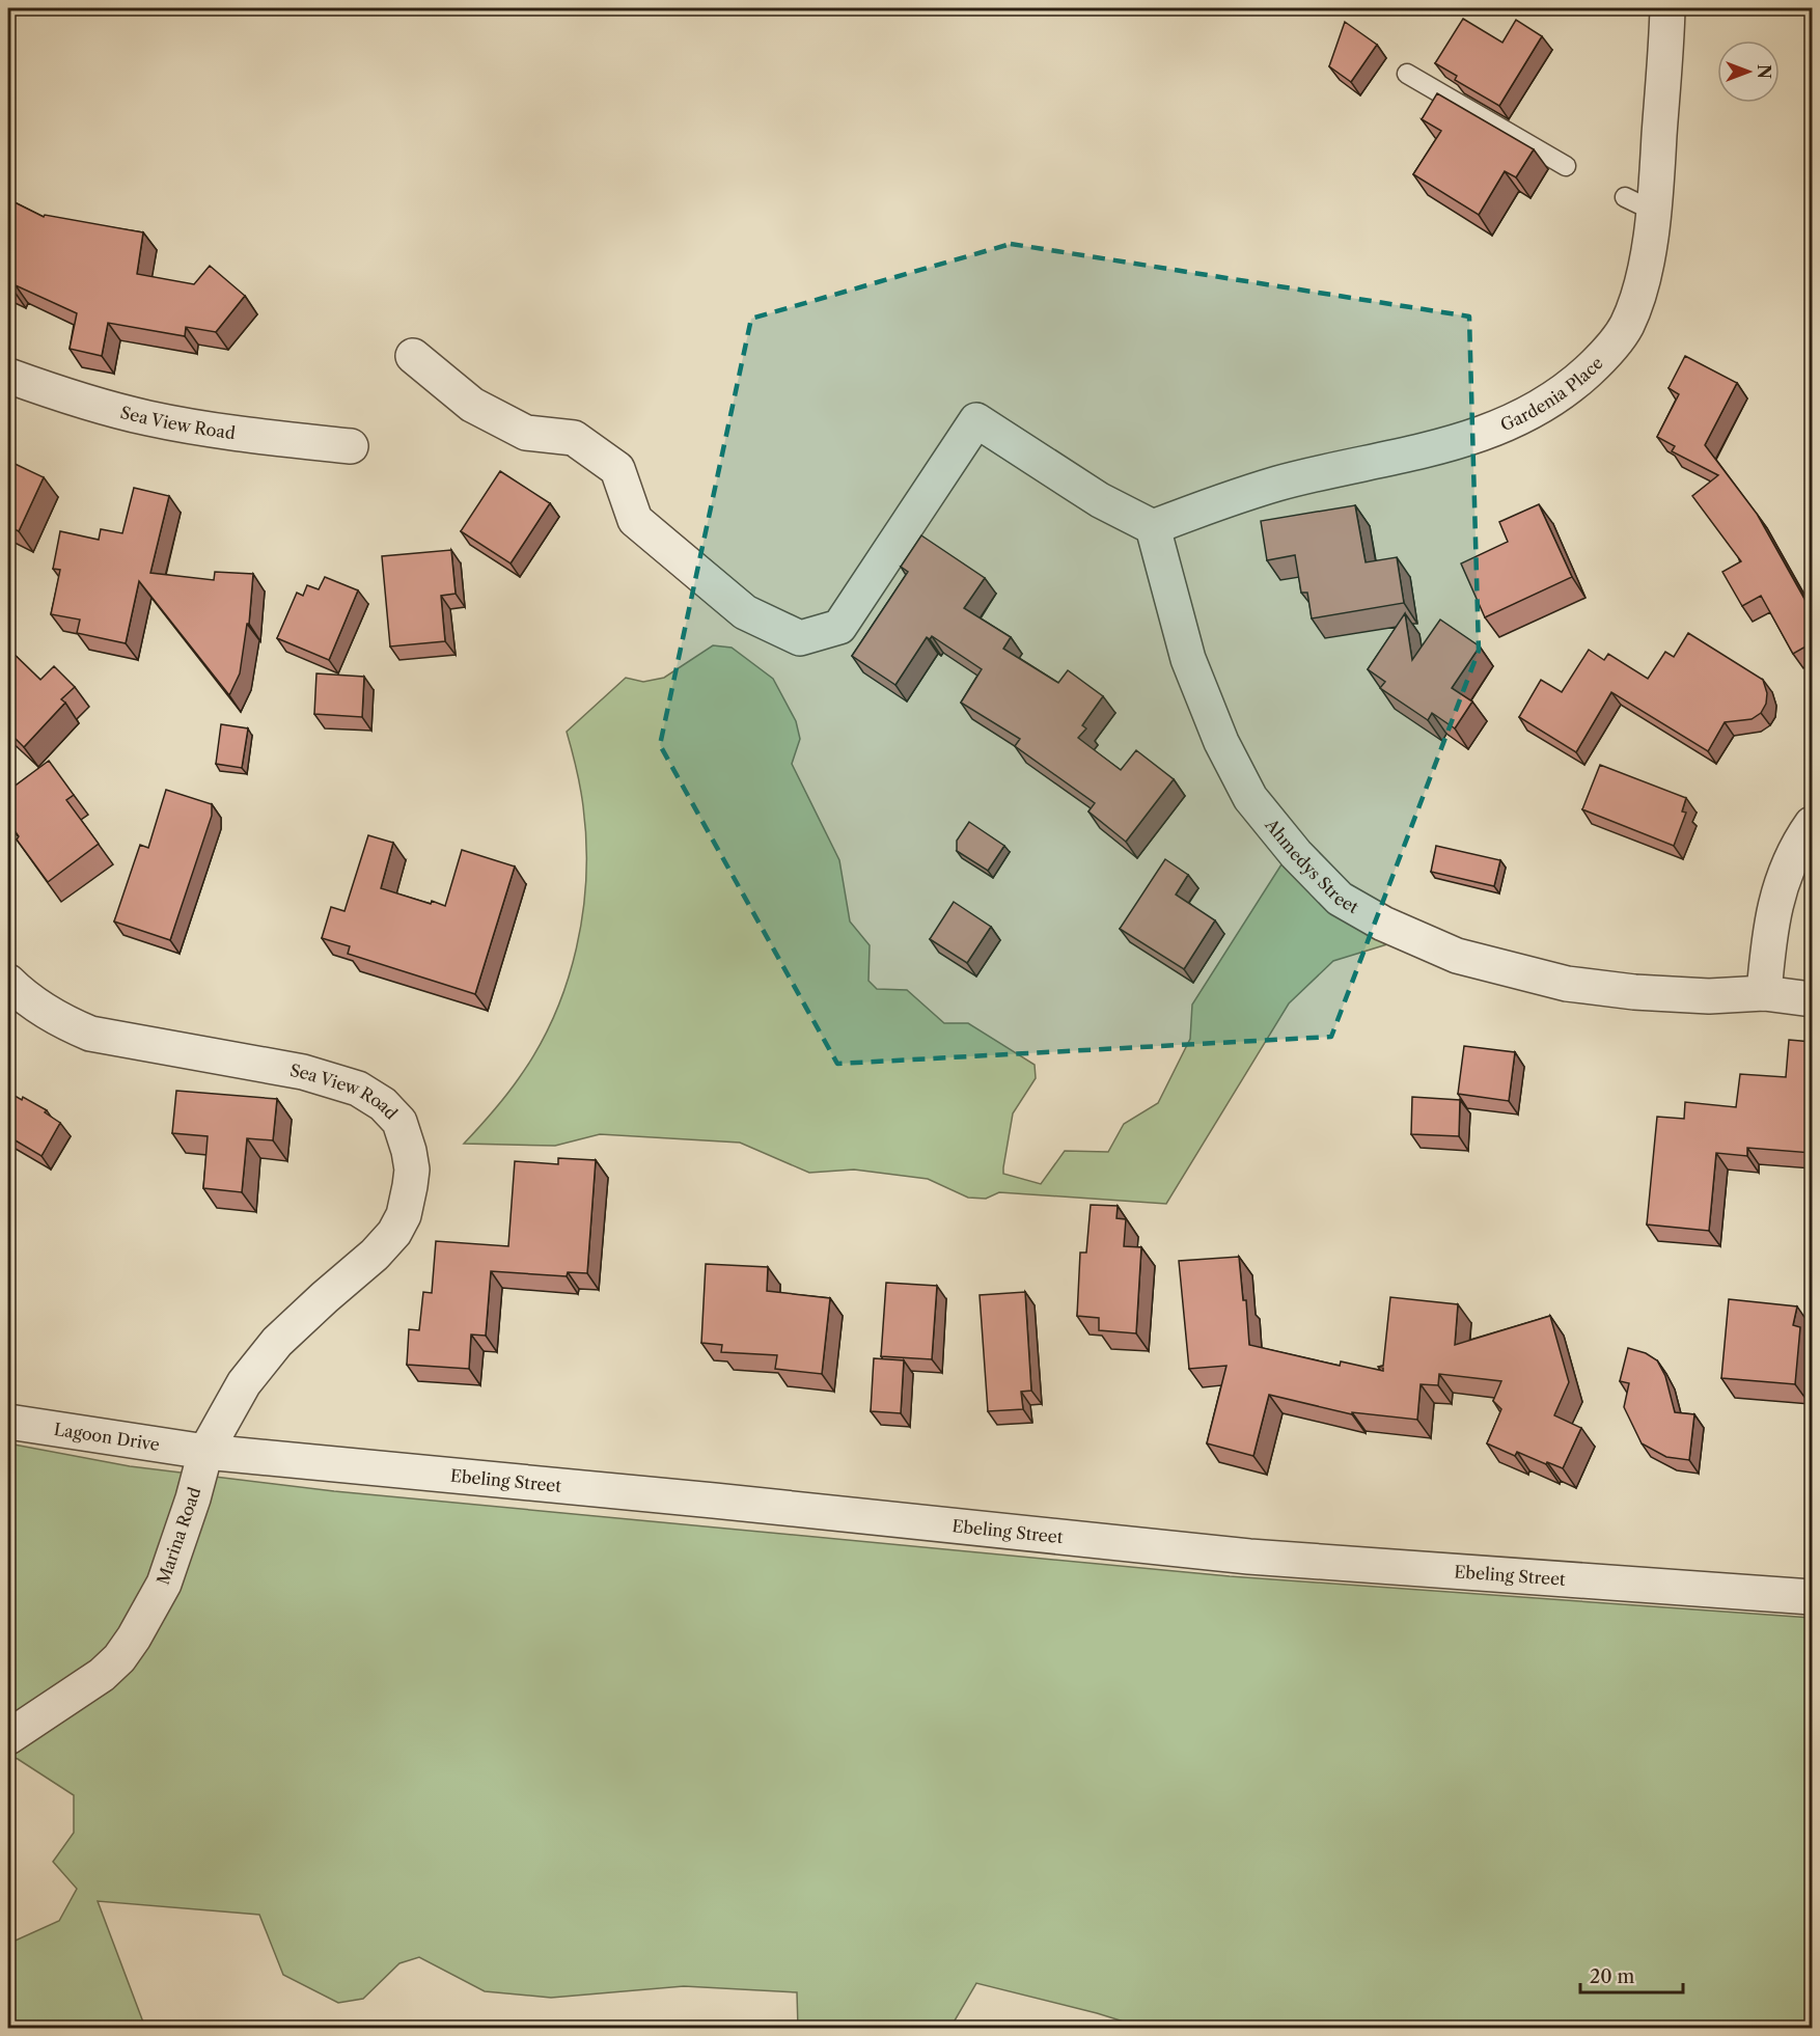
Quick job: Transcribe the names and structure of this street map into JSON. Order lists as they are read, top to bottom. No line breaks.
{"streets":{"street":["Gardenia Place","Sea View Road","Ahmedys Street","Lagoon Drive","Ebeling Street","Marina Road"]},"crossings":[["Gardenia Place","Ahmedys Street"],["Sea View Road","Lagoon Drive"],["Sea View Road","Ebeling Street"],["Sea View Road","Marina Road"],["Lagoon Drive","Ebeling Street"],["Lagoon Drive","Marina Road"],["Ebeling Street","Marina Road"]],"scale_bar":"20 m","north":"right"}
